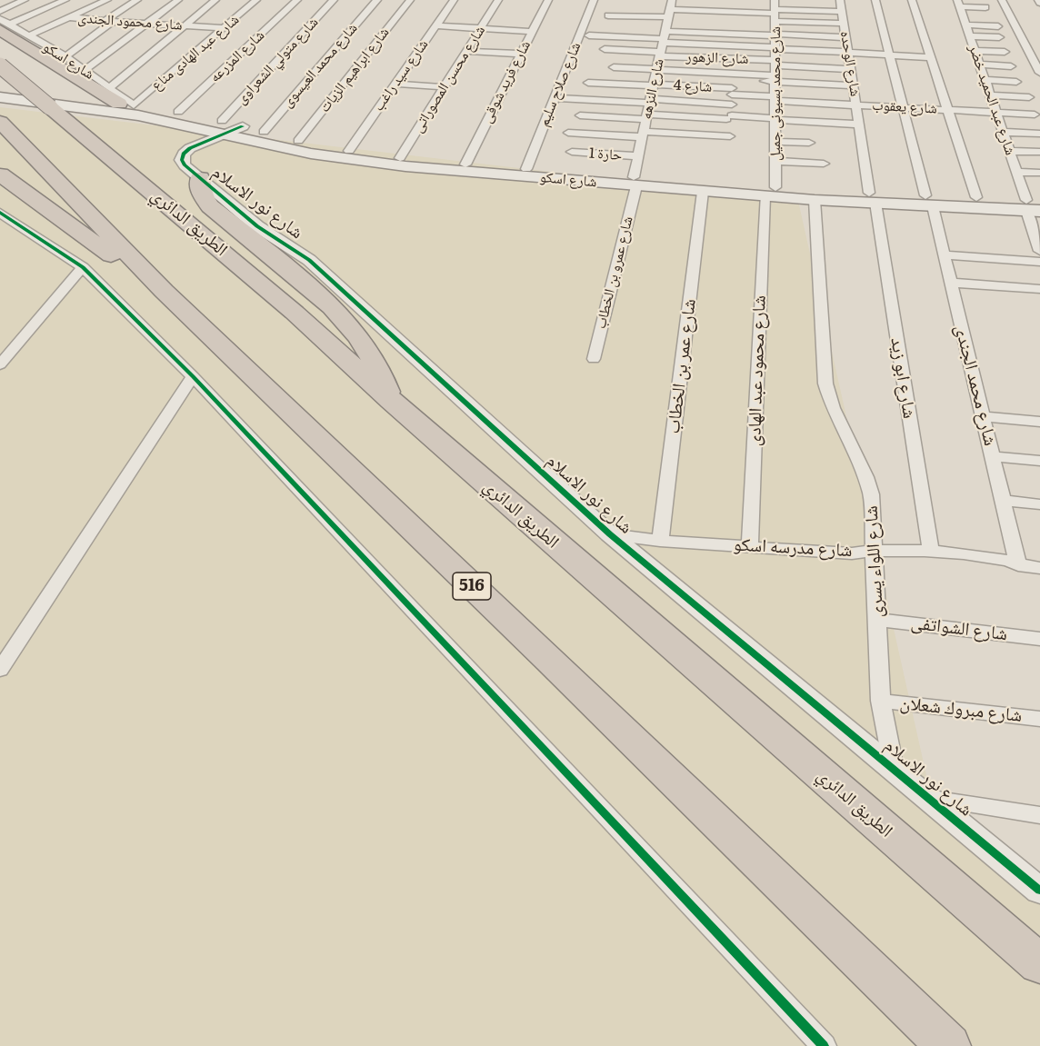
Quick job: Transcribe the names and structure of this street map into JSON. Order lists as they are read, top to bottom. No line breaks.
{"streets":{"highway":["الطريق الدائري","516"],"main road":["شارع اسكو"],"street":["شارع محمود الجندى","شارع عبد الهادى مناع","شارع المزرعه","شارع الزهور","شارع متولي الشعراوى","شارع الوحده","شارع محمد العيسوى","شارع ابراهيم الزيات","شارع سيد راغب","شارع محسن المصوراتى","شارع فريد شوقى","شارع صلاح سليم","شارع 4","شارع النزهه","شارع محمد بسيونى جميل","شارع عبد الحميد خضر","شارع يعقوب","حارة 1","شارع نور الاسلام","شارع عمرو بن الخطاب","شارع عمر بن الخطاب","شارع محمود عبد الهادى","شارع ابو زيد","شارع محمد الجندى","شارع مدرسه اسكو","شارع اللواء يسرى","شارع الشواتفى","شارع مبروك شعلان"]},"crossings":[["شارع محمود الجندى","شارع عبد الهادى مناع"],["شارع عبد الهادى مناع","شارع اسكو"],["شارع المزرعه","شارع اسكو"],["شارع الزهور","شارع الوحده"],["شارع الزهور","شارع النزهه"],["شارع الزهور","شارع محمد بسيونى جميل"],["شارع اسكو","شارع متولي الشعراوى"],["شارع اسكو","شارع الوحده"],["شارع اسكو","شارع محمد العيسوى"],["شارع اسكو","شارع ابراهيم الزيات"],["شارع اسكو","شارع سيد راغب"],["شارع اسكو","شارع محسن المصوراتى"],["شارع اسكو","شارع فريد شوقى"],["شارع اسكو","شارع صلاح سليم"],["شارع اسكو","شارع النزهه"],["شارع اسكو","شارع محمد بسيونى جميل"],["شارع اسكو","شارع عبد الحميد خضر"],["شارع اسكو","شارع نور الاسلام"],["شارع اسكو","شارع عمرو بن الخطاب"],["شارع اسكو","شارع عمر بن الخطاب"],["شارع اسكو","شارع محمود عبد الهادى"],["شارع اسكو","شارع ابو زيد"],["شارع اسكو","شارع محمد الجندى"],["شارع اسكو","شارع اللواء يسرى"],["شارع متولي الشعراوى","شارع نور الاسلام"],["شارع الوحده","شارع يعقوب"],["شارع الوحده","شارع ابو زيد"],["شارع 4","شارع النزهه"],["شارع 4","شارع يعقوب"],["شارع النزهه","حارة 1"],["شارع النزهه","شارع عمرو بن الخطاب"],["شارع محمد بسيونى جميل","شارع يعقوب"],["شارع محمد بسيونى جميل","شارع محمود عبد الهادى"],["شارع عبد الحميد خضر","شارع يعقوب"],["شارع يعقوب","شارع محمد الجندى"],["شارع نور الاسلام","شارع مدرسه اسكو"],["شارع نور الاسلام","شارع اللواء يسرى"],["شارع عمر بن الخطاب","شارع مدرسه اسكو"],["شارع محمود عبد الهادى","شارع مدرسه اسكو"],["شارع ابو زيد","شارع مدرسه اسكو"],["شارع محمد الجندى","شارع مدرسه اسكو"],["شارع مدرسه اسكو","شارع اللواء يسرى"],["شارع اللواء يسرى","شارع الشواتفى"],["شارع اللواء يسرى","شارع مبروك شعلان"]]}
